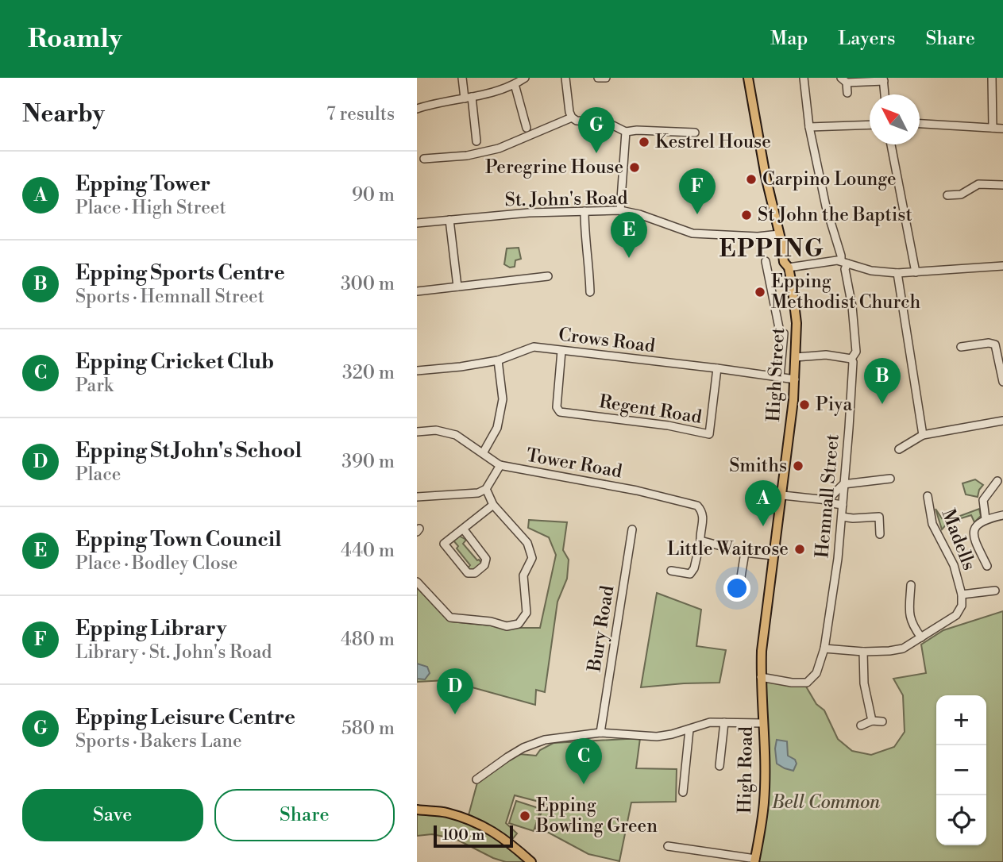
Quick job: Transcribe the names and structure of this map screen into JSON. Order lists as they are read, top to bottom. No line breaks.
{"streets":{"main road":["High Street","High Road"],"street":["St. John's Road","Crows Road","Regent Road","Tower Road","Hemnall Street","Madells","Bury Road"]},"crossings":[["St. John's Road","High Street"],["Crows Road","High Street"],["Crows Road","Regent Road"],["High Street","Hemnall Street"],["High Street","High Road"],["Hemnall Street","Madells"],["Hemnall Street","High Road"]],"districts":["EPPING"],"parks":["Bell Common"],"places":["Kestrel House","Peregrine House","Carpino Lounge","St John the Baptist","Epping Methodist Church","Piya","Smiths","Little Waitrose","Epping Bowling Green"],"scale_bar":"100 m","north":"top left","page":{"header":"Roamly","nav":["Map","Layers","Share"],"heading":["Nearby","7 results"],"pins":["G","F","E","B","A","D","C"],"list":[{"mark":"A","name":"Epping Tower","note":"Place · High Street","value":"90 m"},{"mark":"B","name":"Epping Sports Centre","note":"Sports · Hemnall Street","value":"300 m"},{"mark":"C","name":"Epping Cricket Club","note":"Park","value":"320 m"},{"mark":"D","name":"Epping St John's School","note":"Place","value":"390 m"},{"mark":"E","name":"Epping Town Council","note":"Place · Bodley Close","value":"440 m"},{"mark":"F","name":"Epping Library","note":"Library · St. John's Road","value":"480 m"},{"mark":"G","name":"Epping Leisure Centre","note":"Sports · Bakers Lane","value":"580 m"}],"map_buttons":["+","−"],"buttons":["Save","Share"],"scale":"100 m"}}
